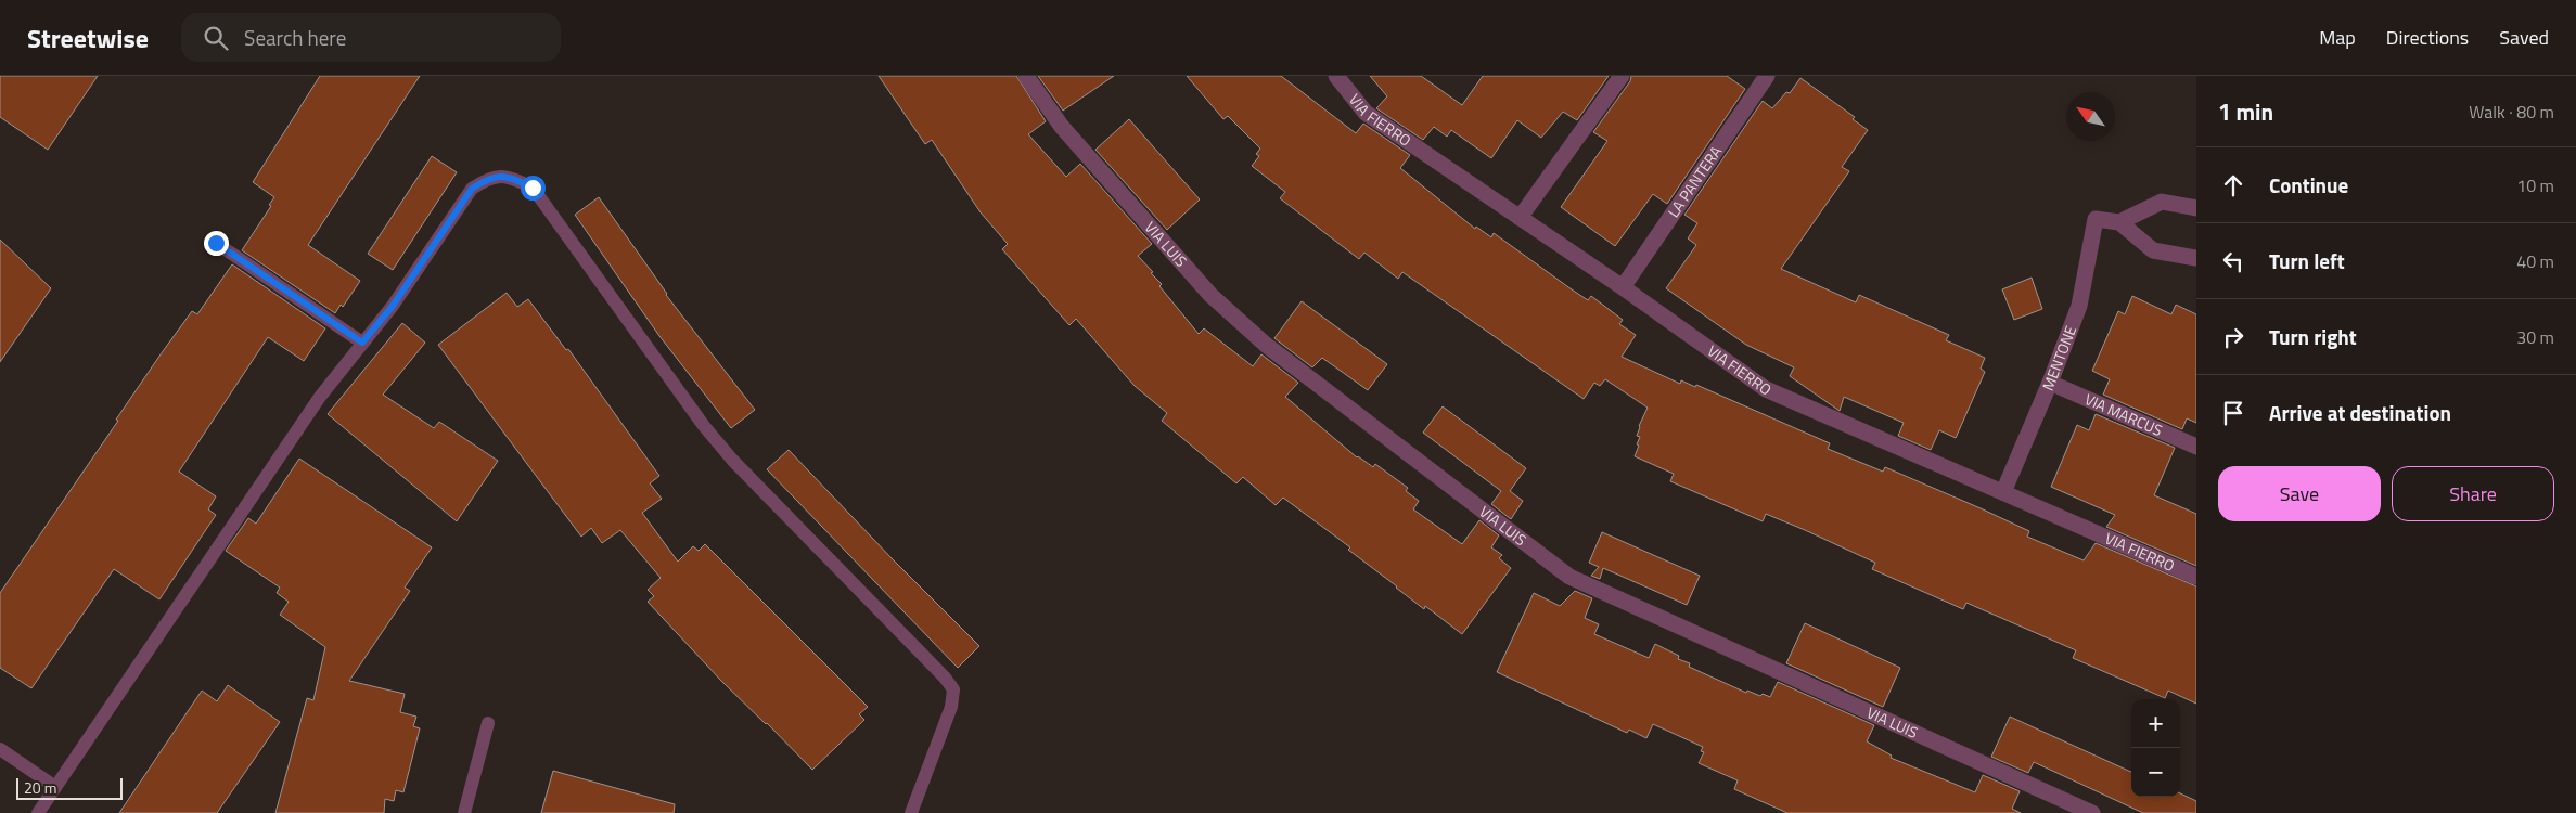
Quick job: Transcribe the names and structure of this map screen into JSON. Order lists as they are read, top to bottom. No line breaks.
{"streets":{"street":["VIA FIERRO","LA PANTERA","VIA LUIS","MENTONE","VIA MARCUS"]},"crossings":[["VIA FIERRO","LA PANTERA"],["VIA FIERRO","MENTONE"],["MENTONE","VIA MARCUS"]],"scale_bar":"20 m","north":"top left","page":{"header":"Streetwise","search":"Search here","nav":["Map","Directions","Saved"],"heading":["1 min","Walk · 80 m"],"list":[["Continue","10 m"],["Turn left","40 m"],["Turn right","30 m"],"Arrive at destination"],"buttons":["Save","Share"],"map_buttons":["+","−"],"scale":"20 m"}}
